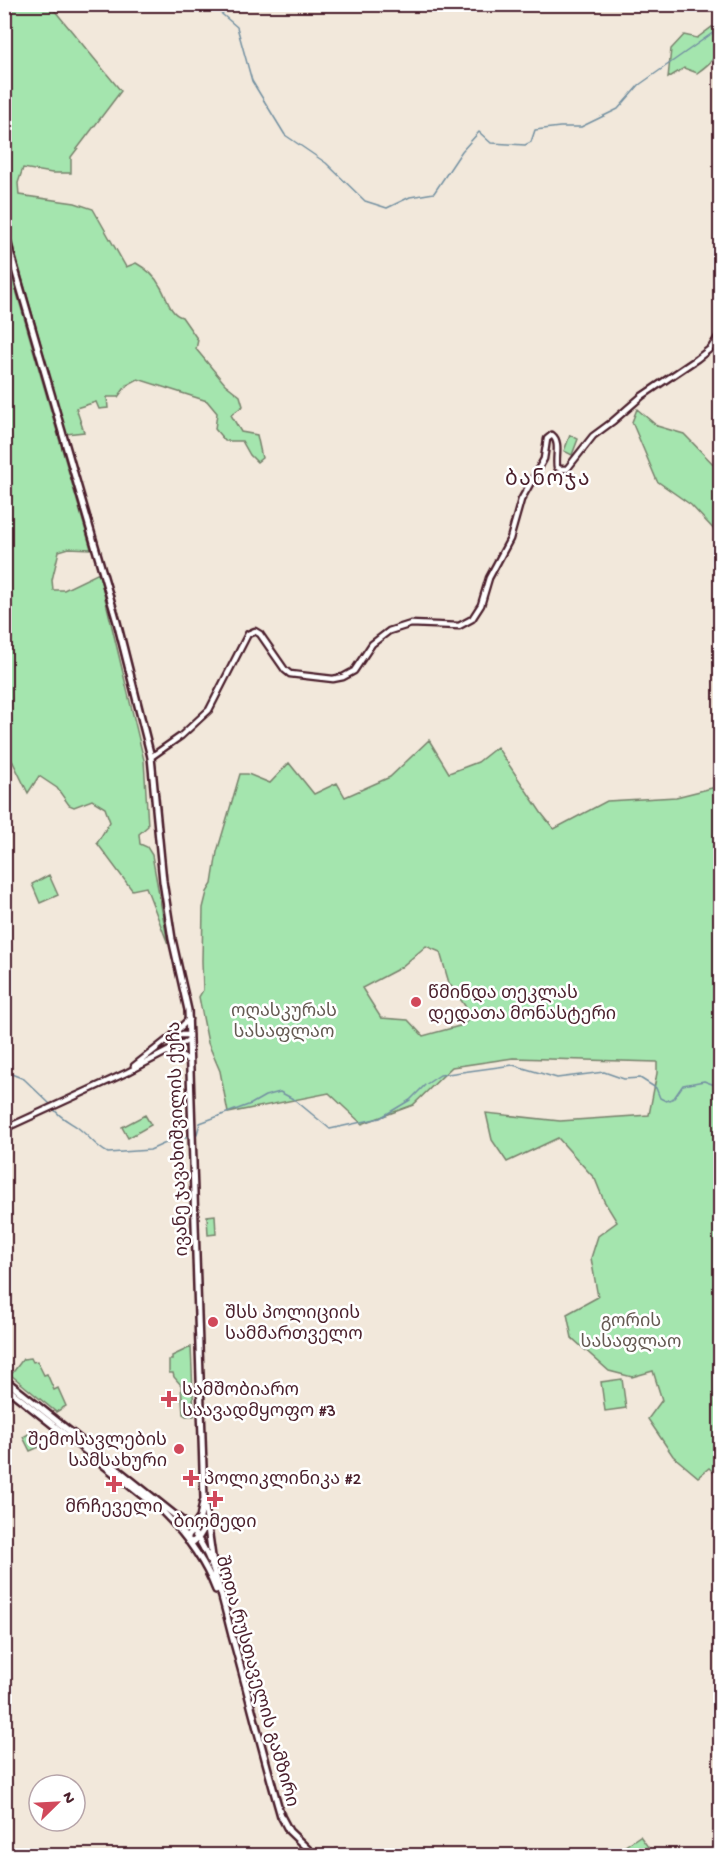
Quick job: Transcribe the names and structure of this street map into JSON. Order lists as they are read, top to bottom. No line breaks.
{"streets":{"main road":["ივანე ჯავახიშვილის ქუჩა","შოთა რუსთაველის გამზირი"]},"crossings":[["ივანე ჯავახიშვილის ქუჩა","შოთა რუსთაველის გამზირი"]],"districts":["ბანოჯა"],"parks":["ოღასკურას სასაფლაო","გორის სასაფლაო"],"places":{"other":["წმინდა თეკლას დედათა მონასტერი","შსს პოლიციის სამმართველო","შემოსავლების სამსახური"],"health":["სამშობიარო საავადმყოფო #3","პოლიკლინიკა #2","მრჩეველი","ბიომედი"]},"north":"top right"}
